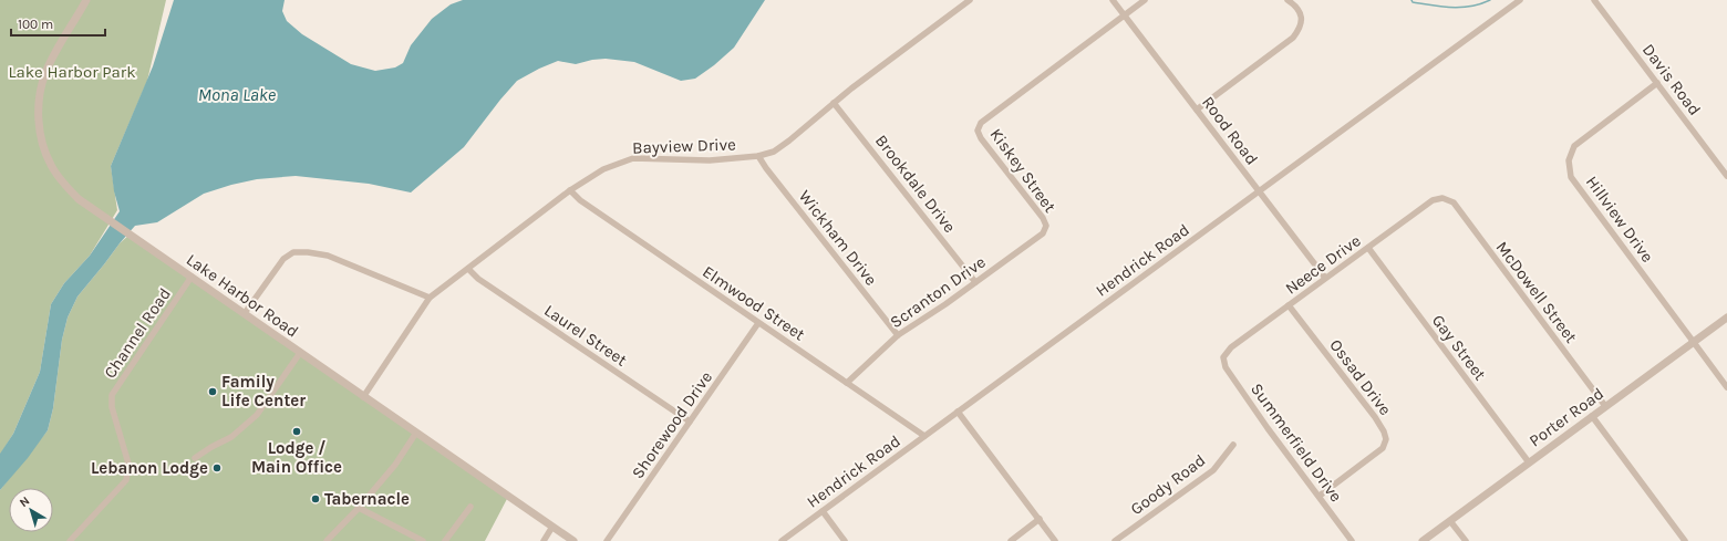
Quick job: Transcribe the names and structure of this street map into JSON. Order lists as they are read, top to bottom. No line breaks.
{"streets":{"street":["Davis Road","Rood Road","Bayview Drive","Kiskey Street","Brookdale Drive","Hillview Drive","Wickham Drive","Hendrick Road","Neece Drive","Scranton Drive","McDowell Street","Lake Harbor Road","Elmwood Street","Channel Road","Laurel Street","Gay Street","Ossad Drive","Porter Road","Shorewood Drive","Summerfield Drive","Goody Road"]},"crossings":[["Davis Road","Hillview Drive"],["Rood Road","Kiskey Street"],["Rood Road","Hendrick Road"],["Rood Road","Neece Drive"],["Bayview Drive","Brookdale Drive"],["Bayview Drive","Wickham Drive"],["Bayview Drive","Lake Harbor Road"],["Bayview Drive","Elmwood Street"],["Bayview Drive","Laurel Street"],["Kiskey Street","Scranton Drive"],["Brookdale Drive","Scranton Drive"],["Hillview Drive","Porter Road"],["Wickham Drive","Scranton Drive"],["Hendrick Road","Elmwood Street"],["Neece Drive","McDowell Street"],["Neece Drive","Gay Street"],["Neece Drive","Ossad Drive"],["Neece Drive","Summerfield Drive"],["Scranton Drive","Elmwood Street"],["McDowell Street","Porter Road"],["Lake Harbor Road","Channel Road"],["Elmwood Street","Shorewood Drive"],["Laurel Street","Shorewood Drive"],["Gay Street","Porter Road"],["Ossad Drive","Summerfield Drive"]],"water":["Mona Lake"],"parks":["Lake Harbor Park"],"places":["Family Life Center","Lodge / Main Office","Lebanon Lodge","Tabernacle"],"scale_bar":"100 m","north":"top left"}
